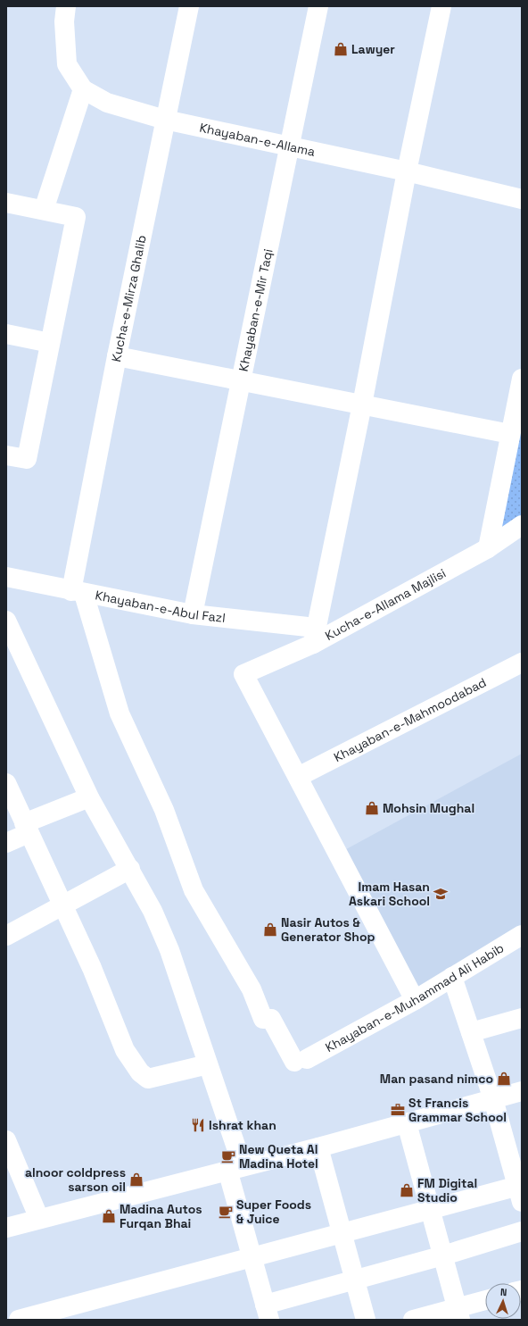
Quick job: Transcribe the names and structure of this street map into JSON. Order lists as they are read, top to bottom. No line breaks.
{"streets":{"street":["Khayaban-e-Allama","Kucha-e-Mirza Ghalib","Khayaban-e-Mir Taqi","Kucha-e-Allama Majlisi","Khayaban-e-Abul Fazl","Khayaban-e-Mahmoodabad","Khayaban-e-Muhammad Ali Habib"]},"crossings":[["Khayaban-e-Allama","Kucha-e-Mirza Ghalib"],["Khayaban-e-Allama","Khayaban-e-Mir Taqi"],["Kucha-e-Mirza Ghalib","Khayaban-e-Abul Fazl"],["Kucha-e-Mirza Ghalib","Khayaban-e-Muhammad Ali Habib"],["Khayaban-e-Mir Taqi","Khayaban-e-Abul Fazl"],["Kucha-e-Allama Majlisi","Khayaban-e-Abul Fazl"],["Kucha-e-Allama Majlisi","Khayaban-e-Mahmoodabad"],["Khayaban-e-Abul Fazl","Khayaban-e-Muhammad Ali Habib"]],"places":{"shop":["Lawyer","Mohsin Mughal","Nasir Autos & Generator Shop","Man pasand nimco","alnoor coldpress sarson oil","FM Digital Studio","Madina Autos Furqan Bhai"],"school or university":["Imam Hasan Askari School"],"office":["St Francis Grammar School"],"restaurant":["Ishrat khan"],"cafe":["New Queta Al Madina Hotel","Super Foods & Juice"]},"north":"top"}
